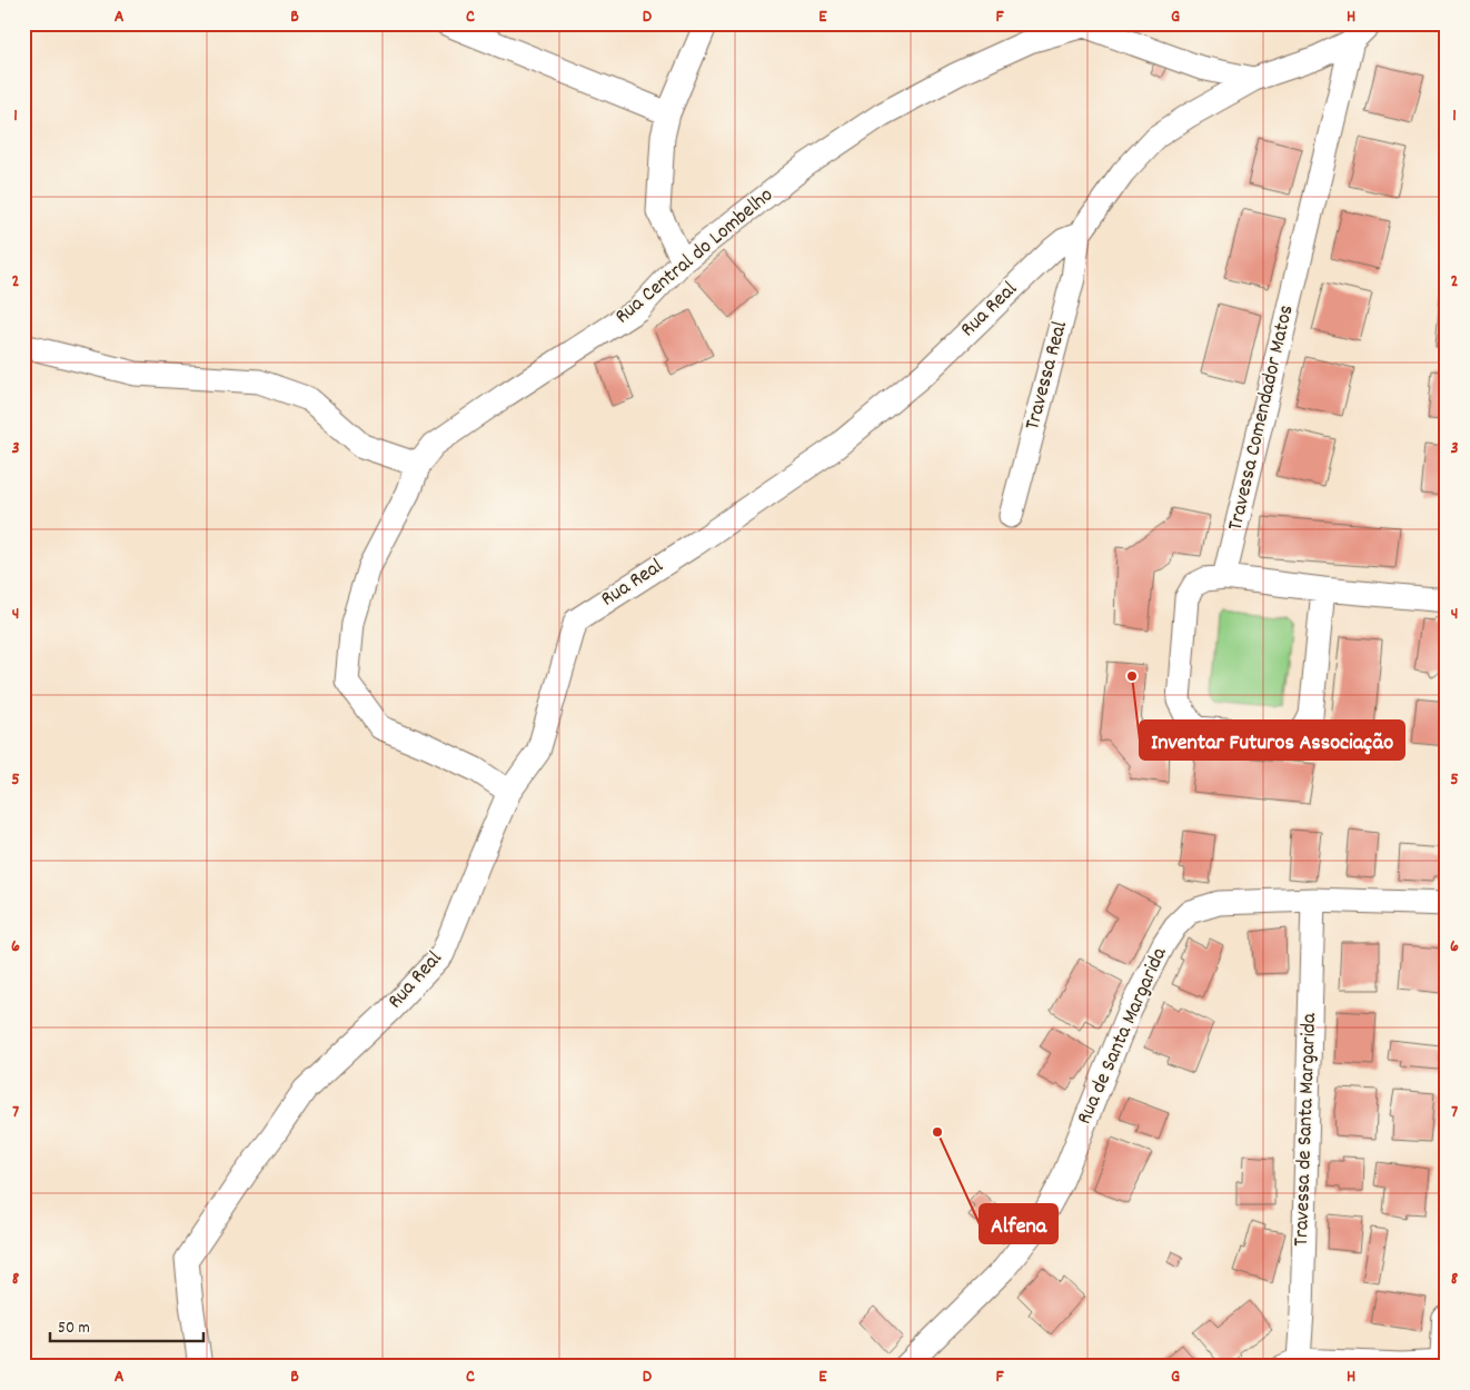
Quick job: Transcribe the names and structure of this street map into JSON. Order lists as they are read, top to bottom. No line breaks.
{"streets":{"street":["Rua Central do Lombelho","Rua Real","Travessa Real","Travessa Comendador Matos","Rua de Santa Margarida","Travessa de Santa Margarida"]},"crossings":[["Rua Central do Lombelho","Rua Real"],["Rua Real","Travessa Real"],["Rua Real","Travessa Comendador Matos"],["Rua de Santa Margarida","Travessa de Santa Margarida"]],"places":["Inventar Futuros Associação","Alfena"],"scale_bar":"50 m","grid":{"columns":["A","B","C","D","E","F","G","H"],"rows":["1","2","3","4","5","6","7","8"]}}
